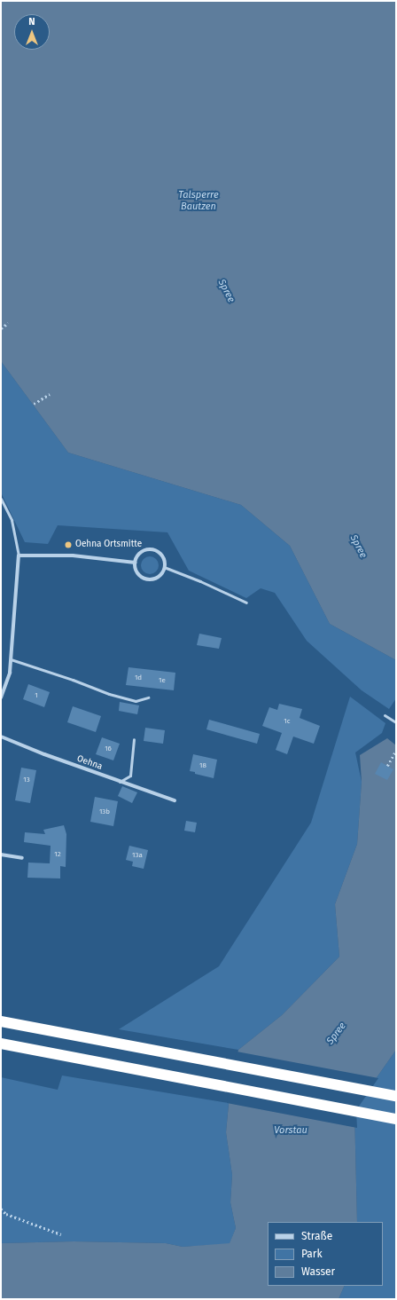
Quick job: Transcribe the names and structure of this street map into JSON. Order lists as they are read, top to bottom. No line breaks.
{"streets":{"street":["Oehna"]},"water":["Talsperre Bautzen","Spree","Vorstau"],"places":["Oehna Ortsmitte"],"house_numbers":["1d","1e","1","1c","16","18","13","13b","12","13a"],"legend":["Straße","Park","Wasser"],"north":"top"}
